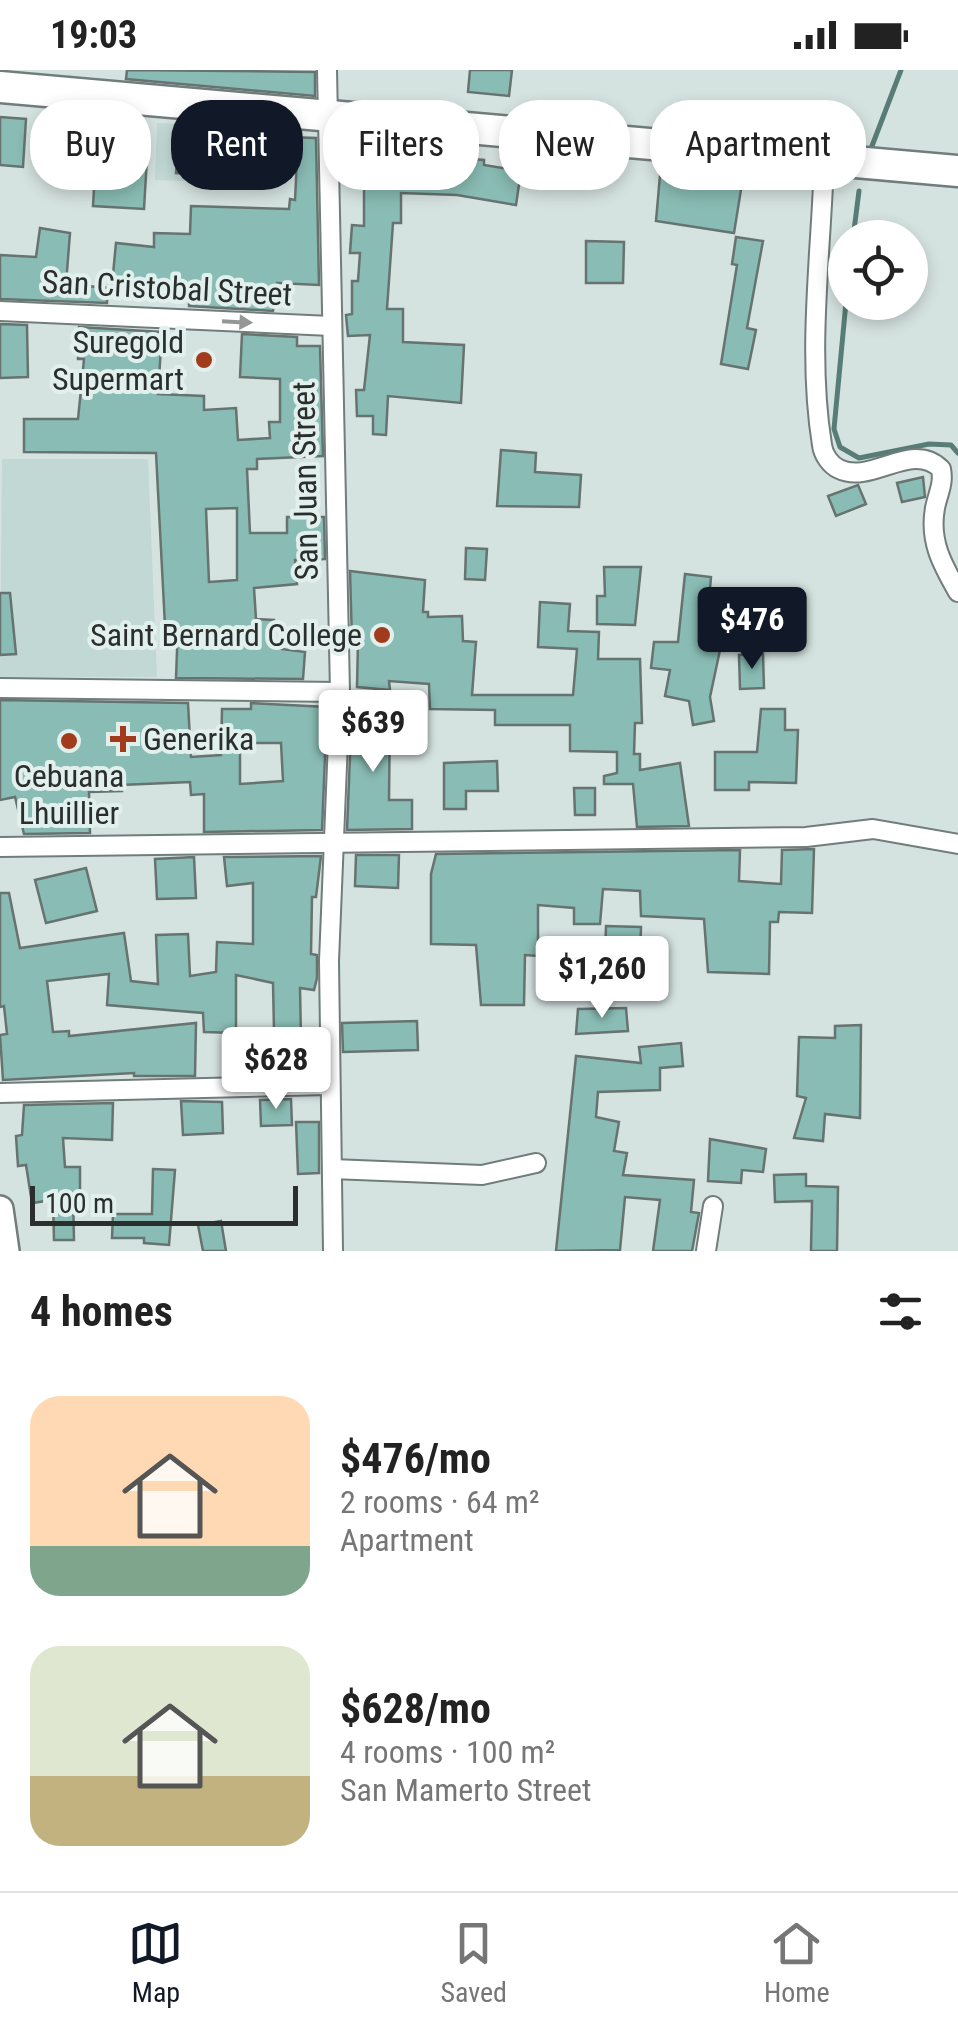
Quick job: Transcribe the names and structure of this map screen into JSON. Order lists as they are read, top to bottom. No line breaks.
{"streets":{"street":["San Cristobal Street","San Juan Street"]},"crossings":[["San Cristobal Street","San Juan Street"]],"one_way":["San Cristobal Street"],"places":{"other":["Suregold Supermart","Saint Bernard College","Cebuana Lhuillier"],"health":["Generika"]},"scale_bar":"100 m","page":{"status":"19:03","chip":["Buy","Rent","Filters","New","Apartment"],"price":["$476","$639","$1,260","$628"],"scale":"100 m","heading":"4 homes","list":[{"name":"$476/mo","note":"2 rooms · 64 m² · Apartment"},{"name":"$628/mo","note":"4 rooms · 100 m² · San Mamerto Street"}],"tabs":["Map","Saved","Home"]}}
